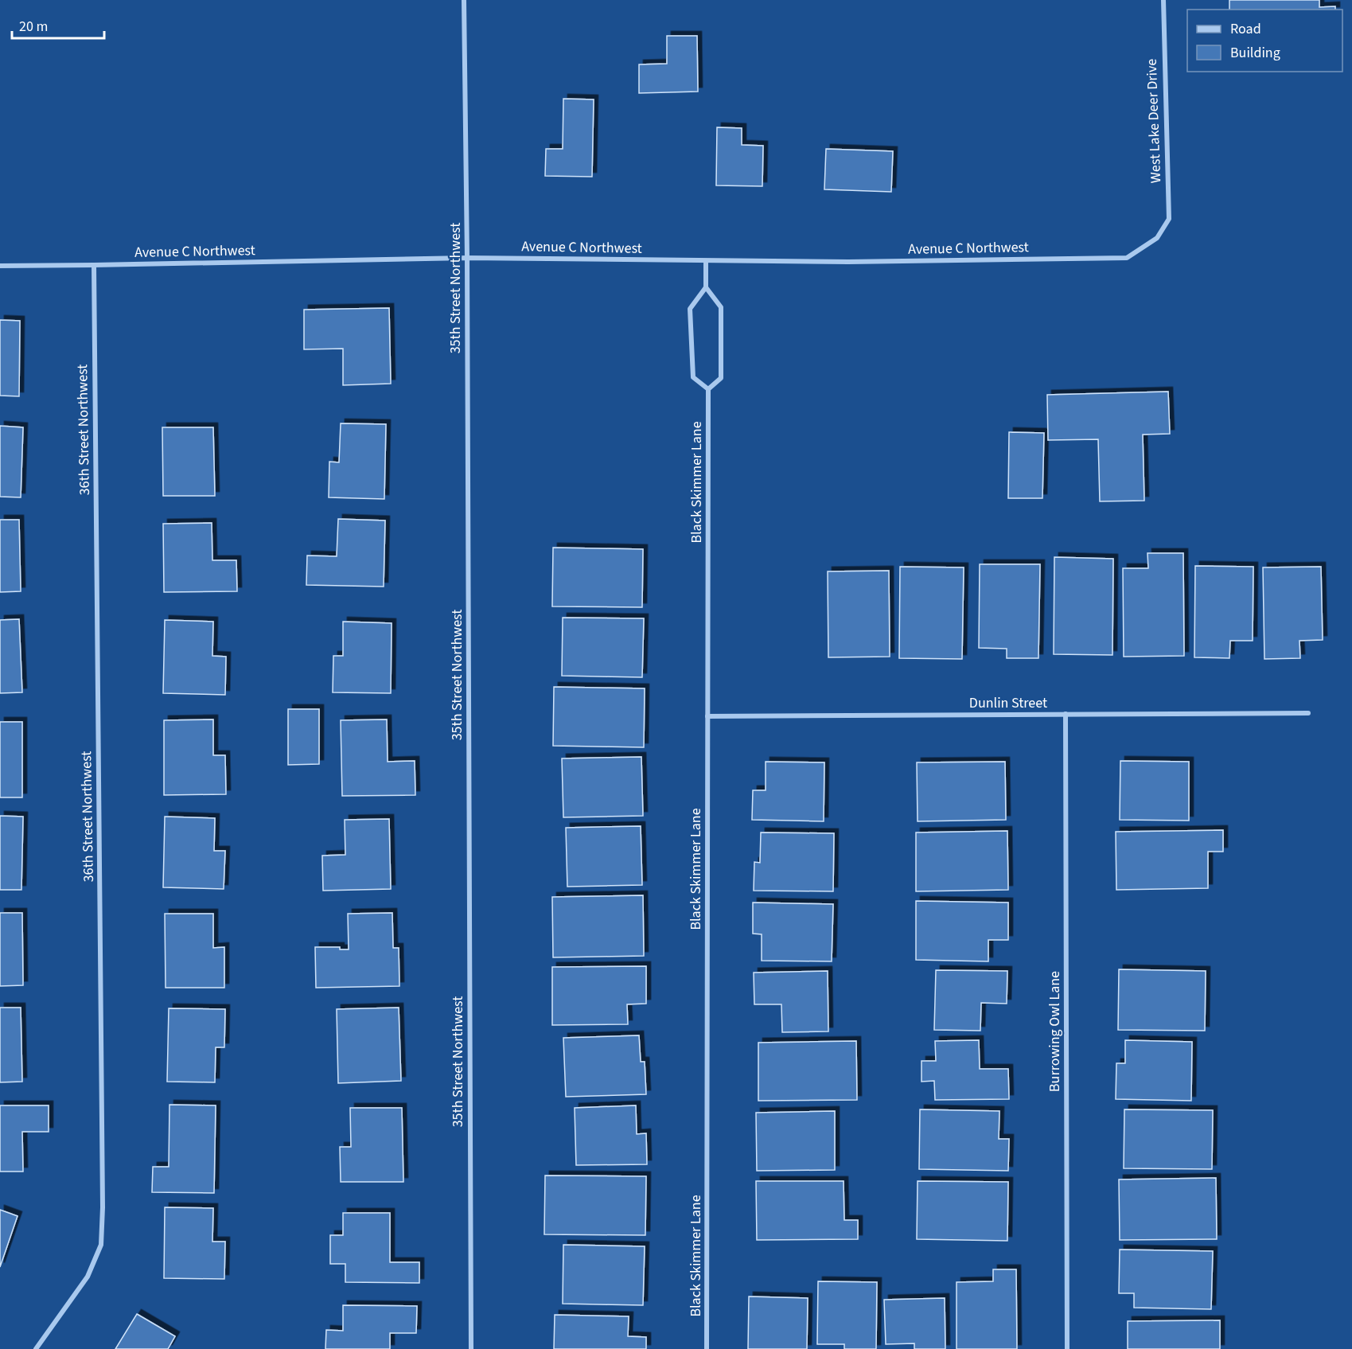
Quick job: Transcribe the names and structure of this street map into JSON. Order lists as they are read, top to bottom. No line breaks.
{"streets":{"street":["West Lake Deer Drive","Avenue C Northwest","35th Street Northwest","36th Street Northwest","Black Skimmer Lane","Dunlin Street","Burrowing Owl Lane"]},"crossings":[["West Lake Deer Drive","Avenue C Northwest"],["Avenue C Northwest","35th Street Northwest"],["Avenue C Northwest","36th Street Northwest"],["Black Skimmer Lane","Dunlin Street"],["Dunlin Street","Burrowing Owl Lane"]],"legend":["Road","Building"],"scale_bar":"20 m"}
